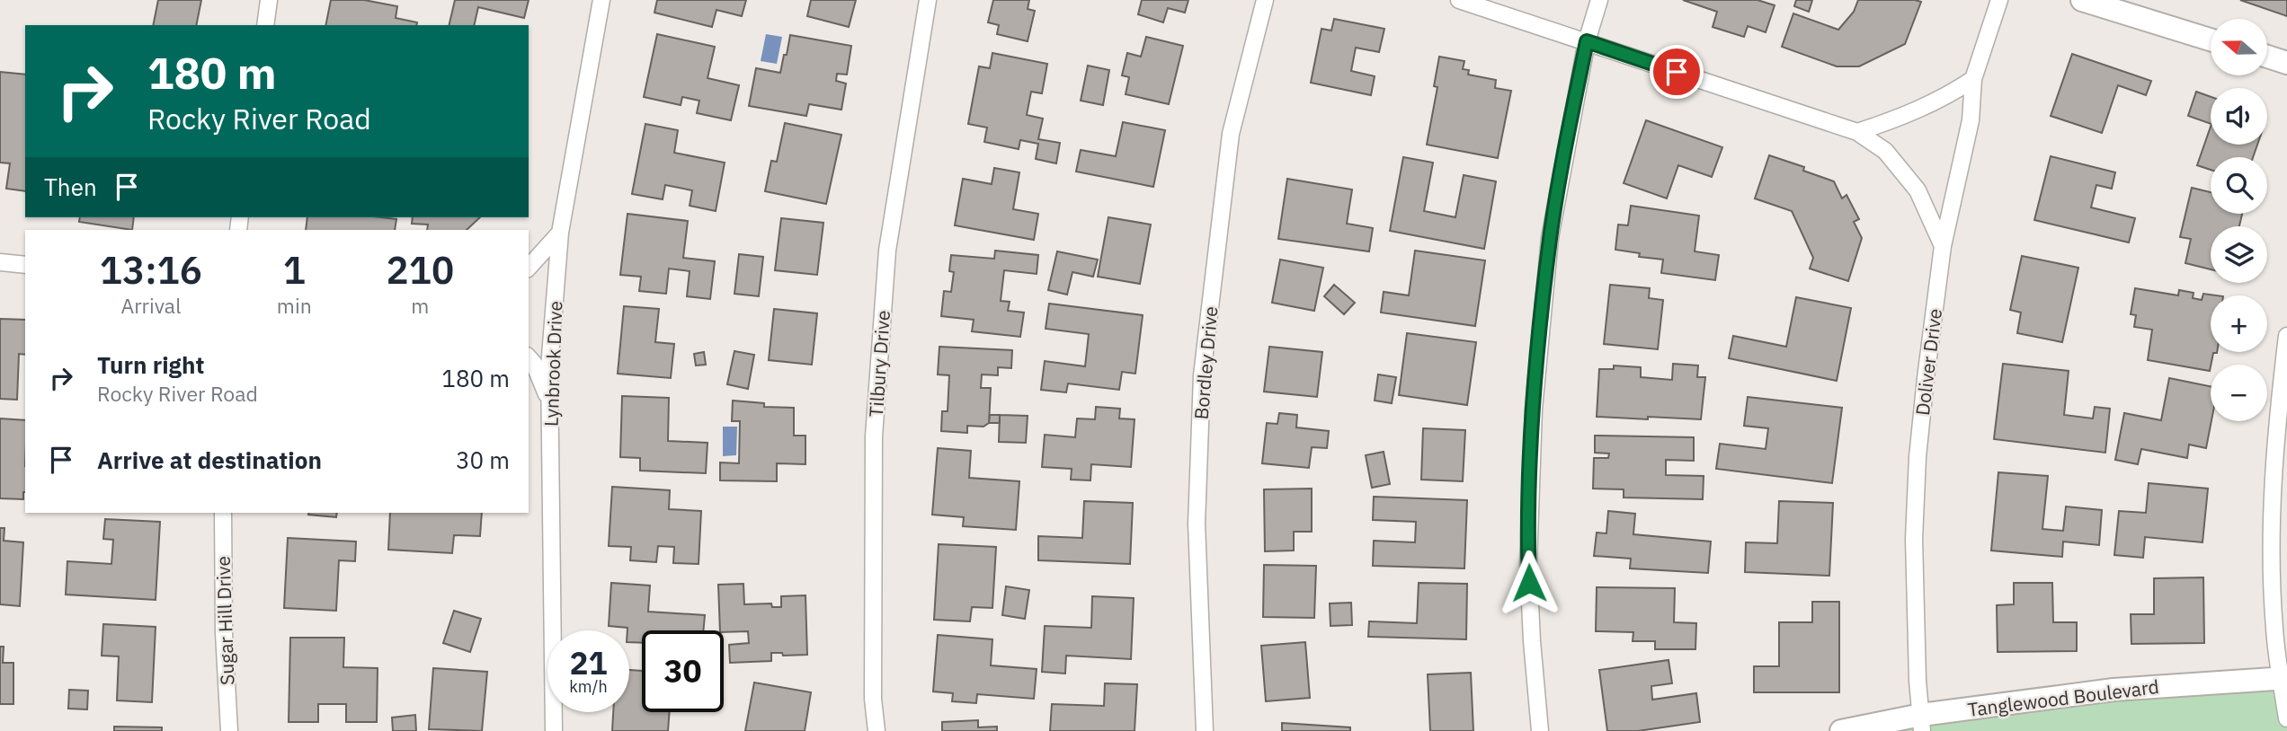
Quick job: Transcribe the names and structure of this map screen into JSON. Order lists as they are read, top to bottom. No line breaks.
{"streets":{"street":["Doliver Drive","Bordley Drive","Lynbrook Drive","Tilbury Drive","Sugar Hill Drive","Tanglewood Boulevard"]},"crossings":[["Doliver Drive","Tanglewood Boulevard"]],"north":"left","page":{"map_buttons":["+","−"],"turn":["180 m","Rocky River Road"],"then":"Then","eta":["13:16","Arrival","1","min","210","m"],"list":[{"name":"Turn right","note":"Rocky River Road","value":"180 m"},{"name":"Arrive at destination","value":"30 m"}],"speed":"21 km/h","limit":"30"}}
